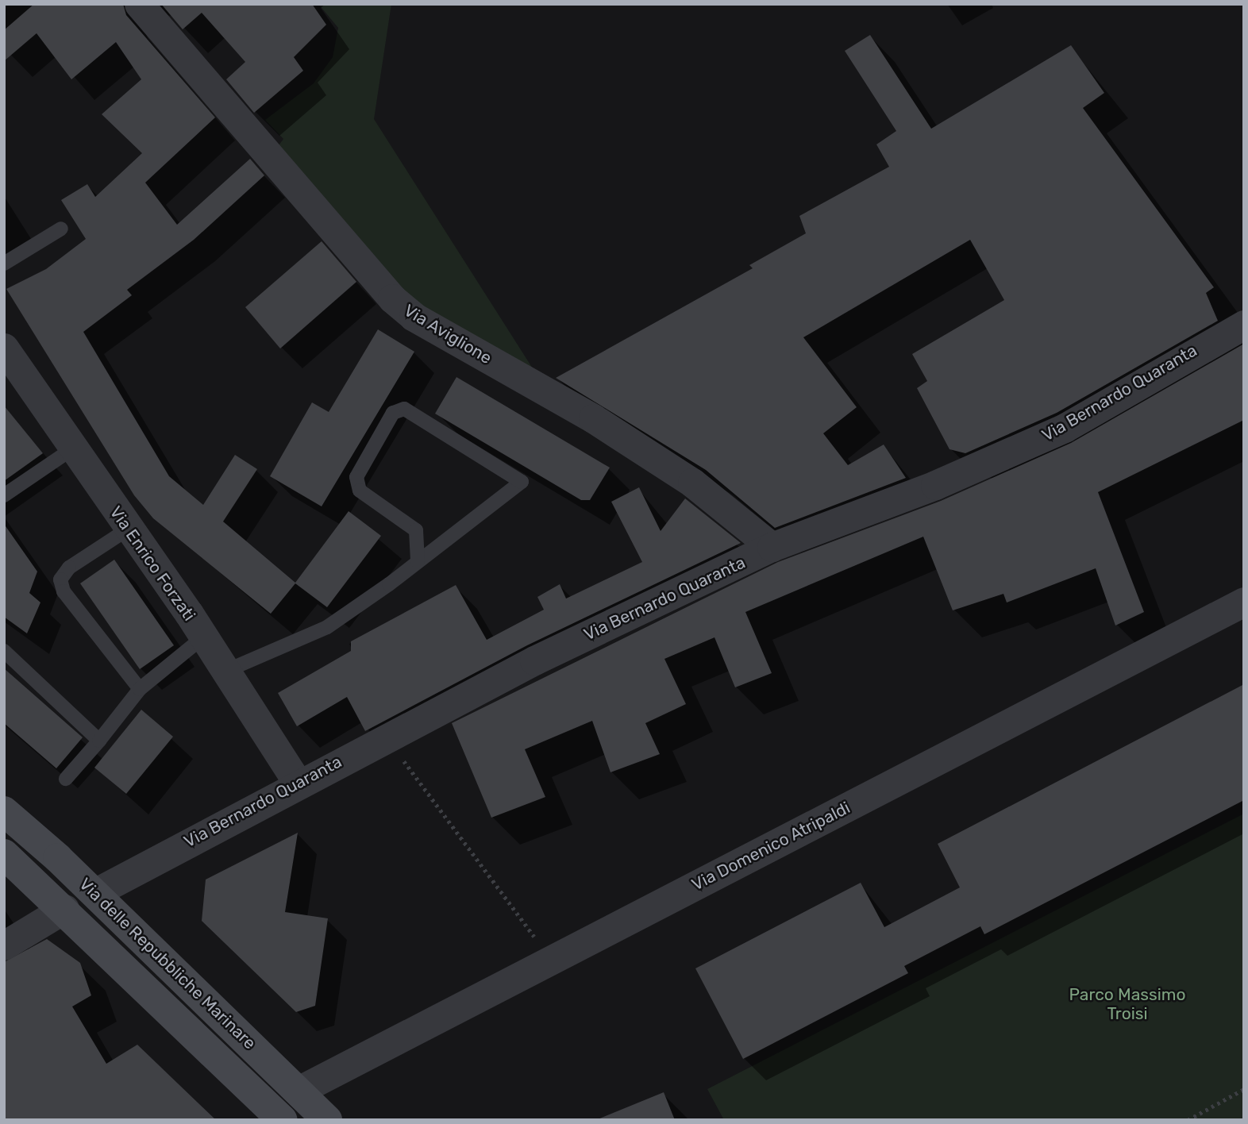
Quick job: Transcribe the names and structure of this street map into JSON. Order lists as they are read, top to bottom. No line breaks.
{"streets":{"main road":["Via delle Repubbliche Marinare"],"street":["Via Aviglione","Via Bernardo Quaranta","Via Enrico Forzati","Via Domenico Atripaldi"]},"crossings":[["Via Aviglione","Via Bernardo Quaranta"],["Via Bernardo Quaranta","Via Enrico Forzati"],["Via Bernardo Quaranta","Via delle Repubbliche Marinare"],["Via Domenico Atripaldi","Via delle Repubbliche Marinare"]],"parks":["Parco Massimo Troisi"]}
